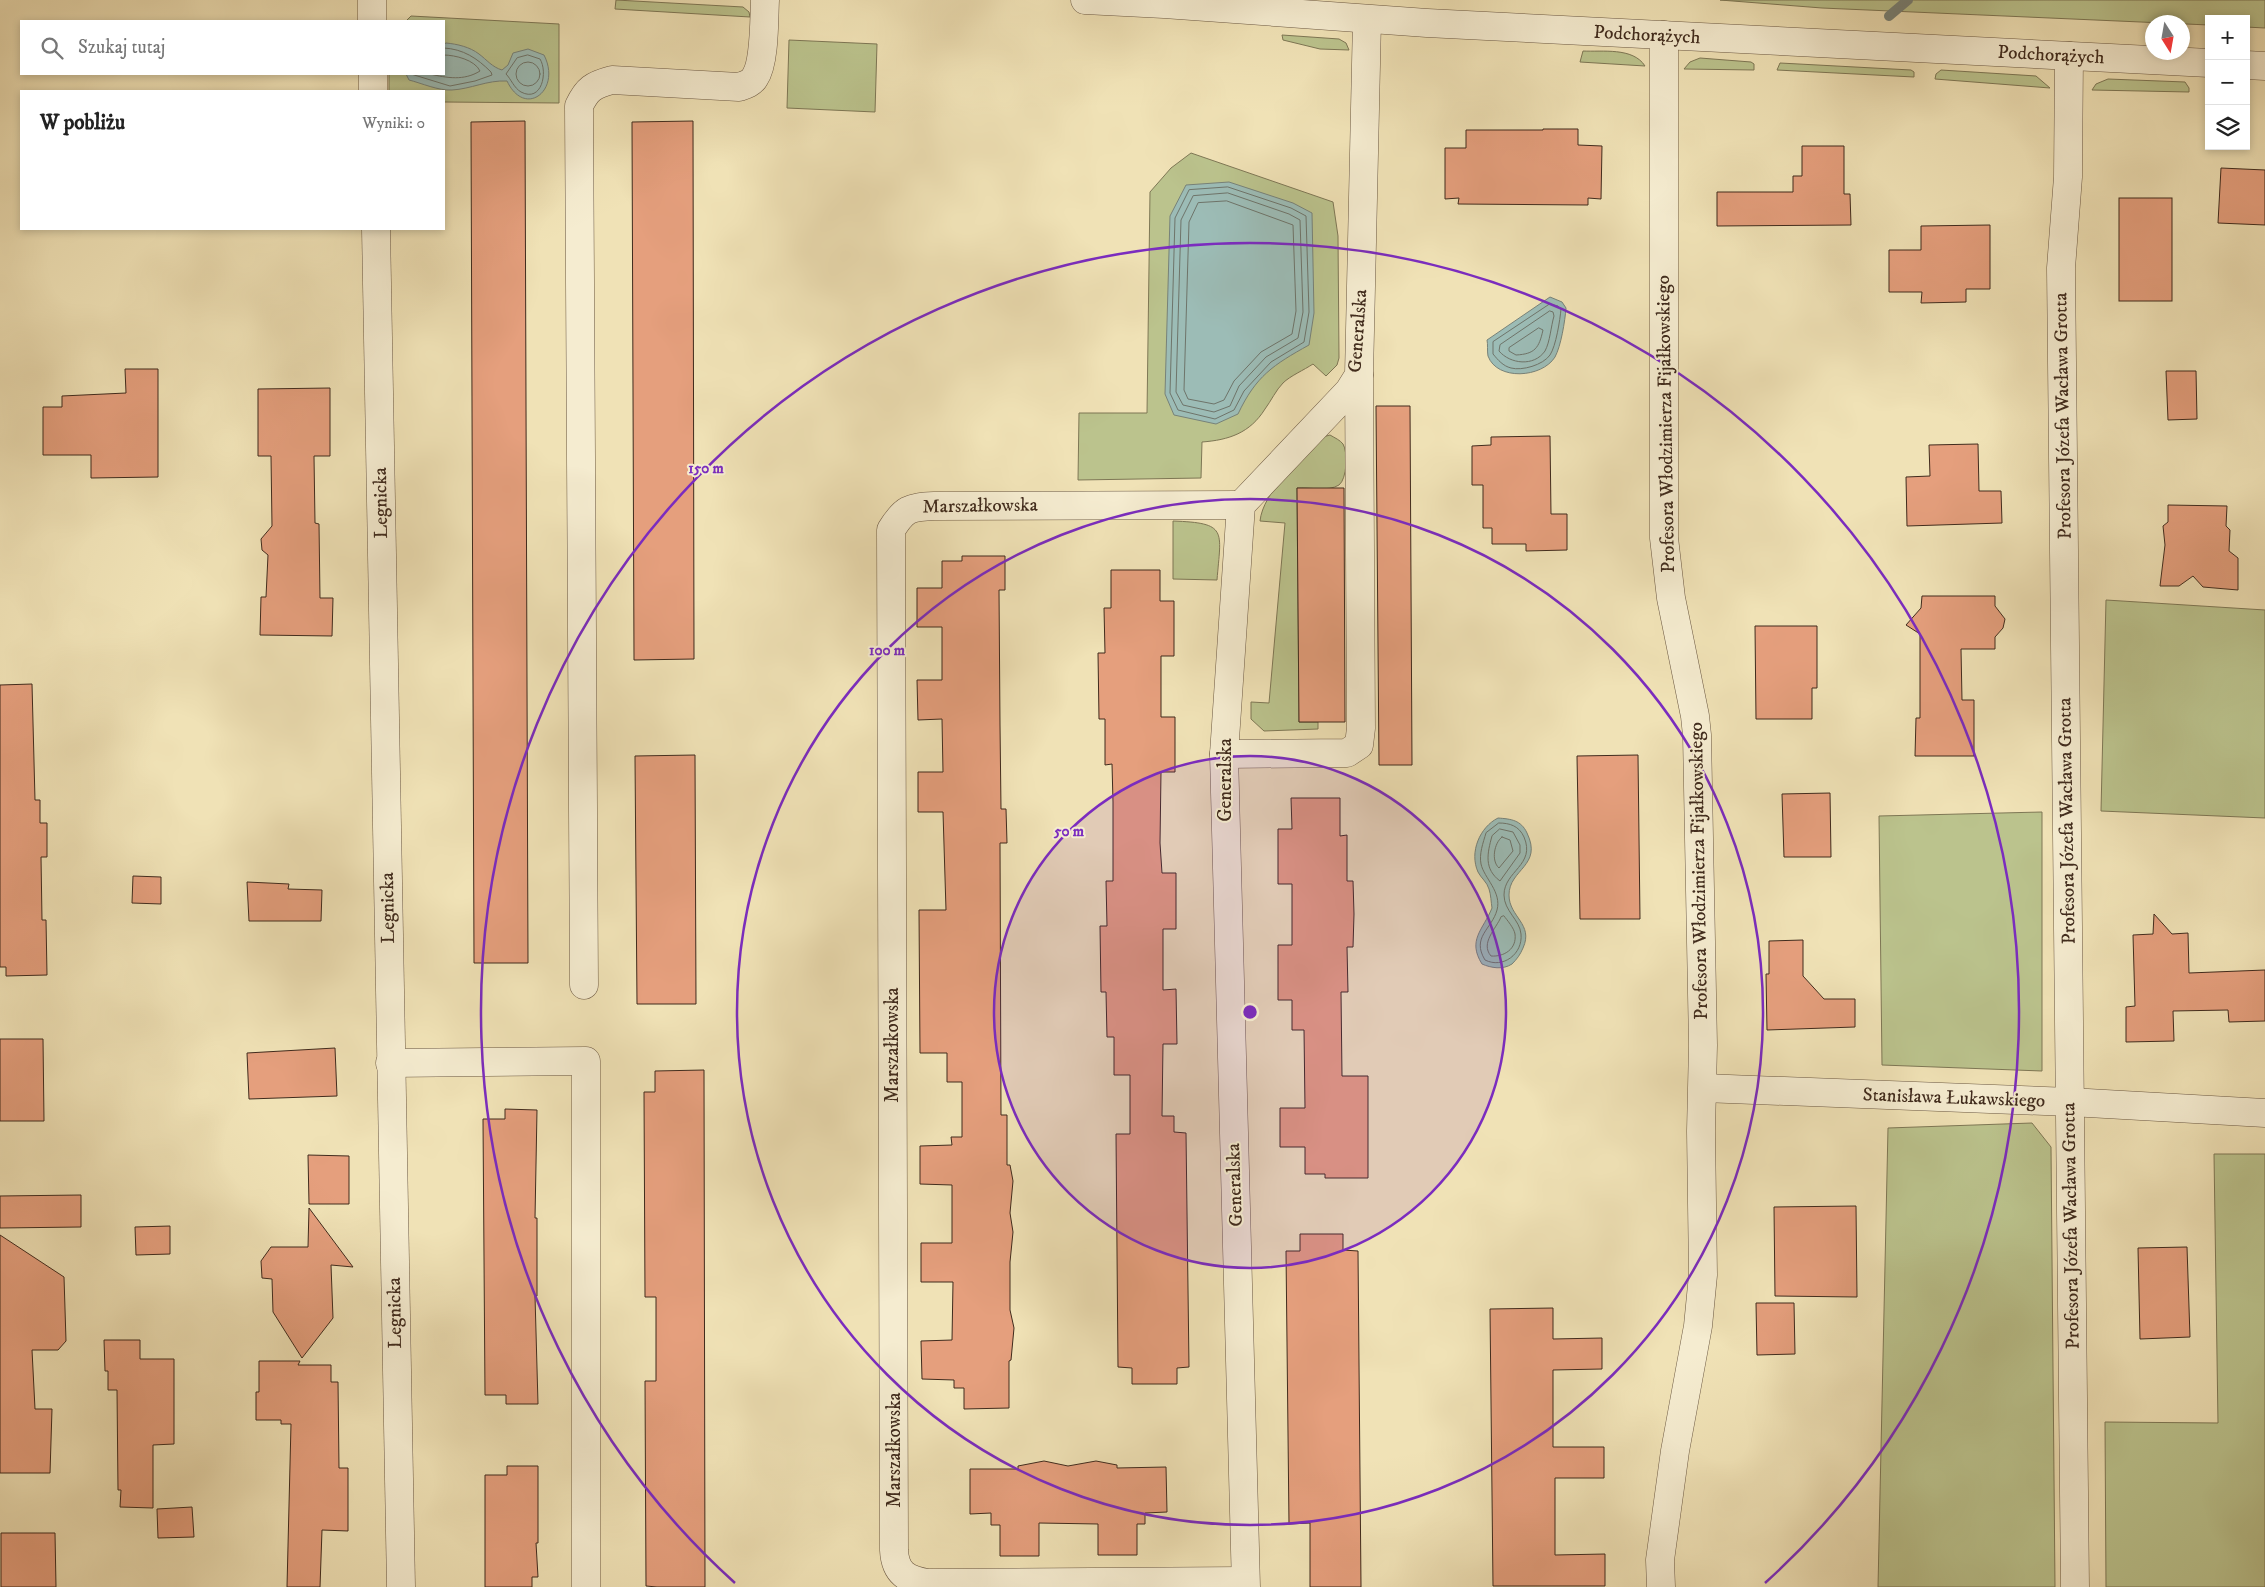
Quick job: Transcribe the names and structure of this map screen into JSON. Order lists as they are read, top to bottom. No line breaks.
{"streets":{"street":["Podchorążych","Generalska","Profesora Józefa Wacława Grotta","Profesora Włodzimierza Fijałkowskiego","Legnicka","Marszałkowska","Stanisława Łukawskiego"]},"crossings":[["Podchorążych","Generalska"],["Podchorążych","Profesora Józefa Wacława Grotta"],["Podchorążych","Profesora Włodzimierza Fijałkowskiego"],["Generalska","Marszałkowska"],["Profesora Józefa Wacława Grotta","Stanisława Łukawskiego"],["Profesora Włodzimierza Fijałkowskiego","Stanisława Łukawskiego"]],"north":"bottom","page":{"map_buttons":["+","−"],"search":"Szukaj tutaj","heading":["W pobliżu","Wyniki: 0"]},"rings":["150 m","100 m","50 m"]}
